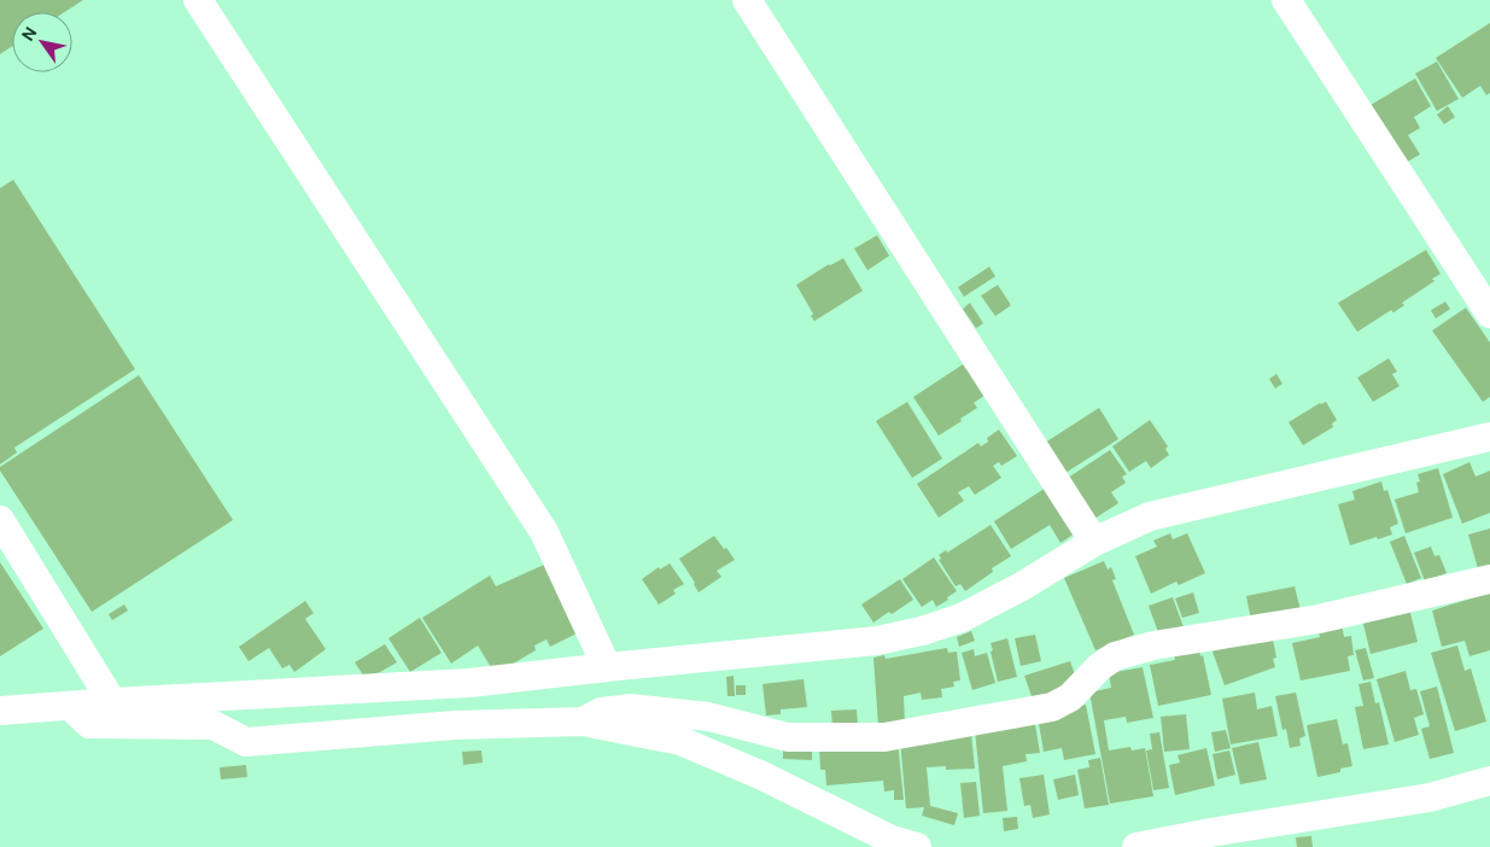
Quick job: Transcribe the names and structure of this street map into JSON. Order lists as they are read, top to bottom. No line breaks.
{"north":"top left"}
